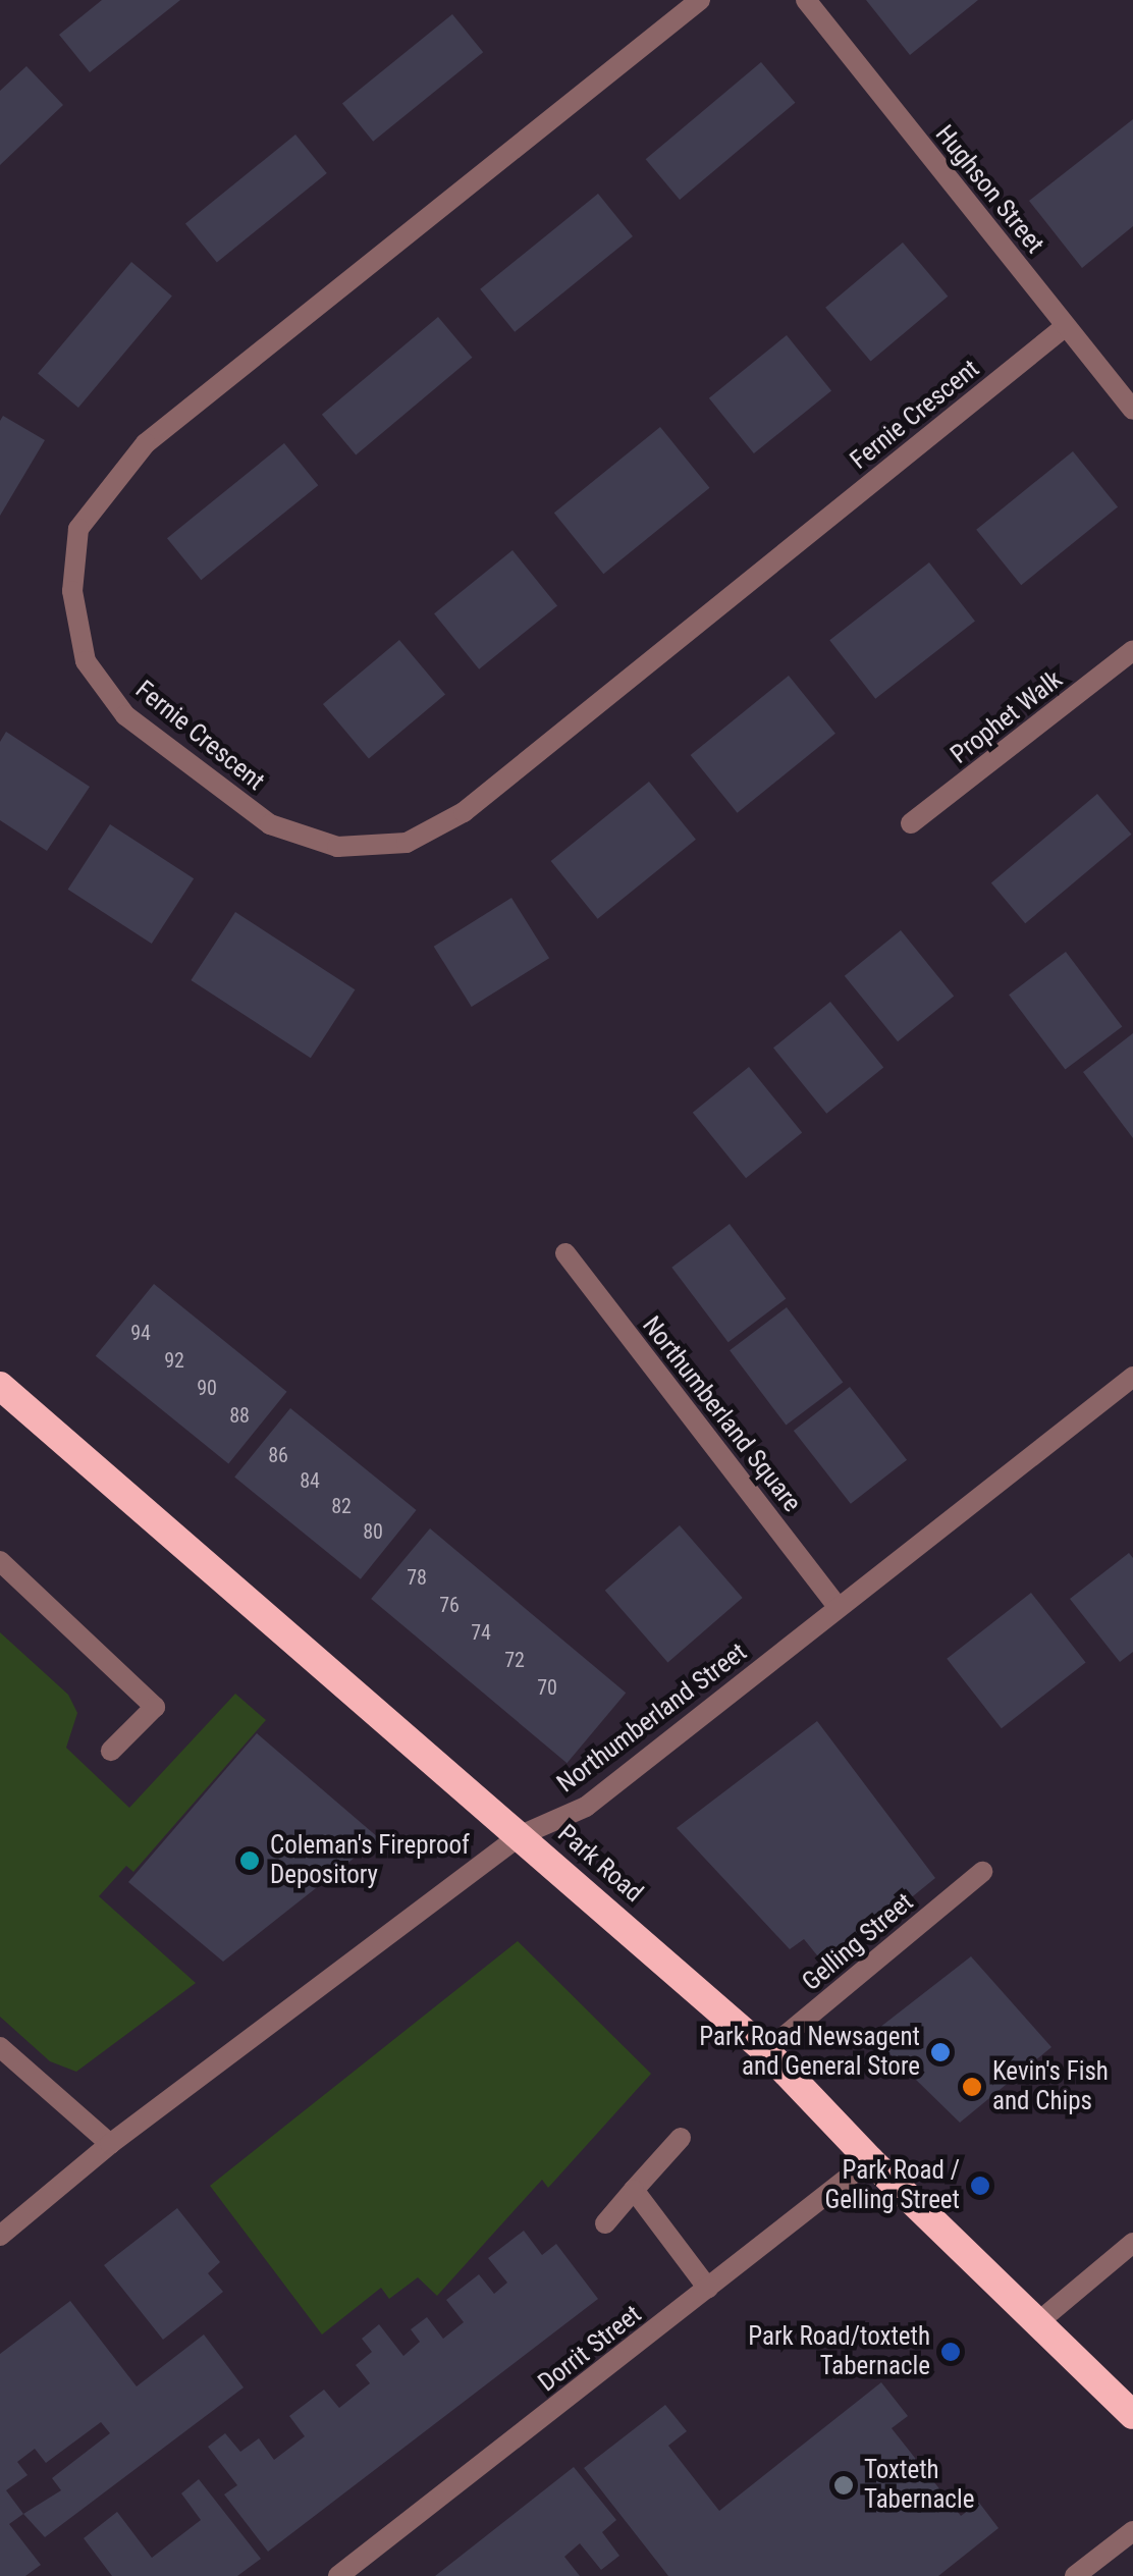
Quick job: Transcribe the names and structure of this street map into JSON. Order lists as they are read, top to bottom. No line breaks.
{"streets":{"highway":["Park Road"],"street":["Hughson Street","Fernie Crescent","Prophet Walk","Northumberland Square","Northumberland Street","Gelling Street","Dorrit Street"]},"crossings":[["Hughson Street","Fernie Crescent"],["Northumberland Square","Northumberland Street"],["Northumberland Street","Park Road"],["Park Road","Gelling Street"],["Park Road","Dorrit Street"]],"places":["Coleman's Fireproof Depository","Park Road Newsagent and General Store","Kevin's Fish and Chips","Park Road / Gelling Street","Park Road/toxteth Tabernacle","Toxteth Tabernacle"],"house_numbers":["94","92","90","88","86","84","82","80","78","76","74","72","70"]}
